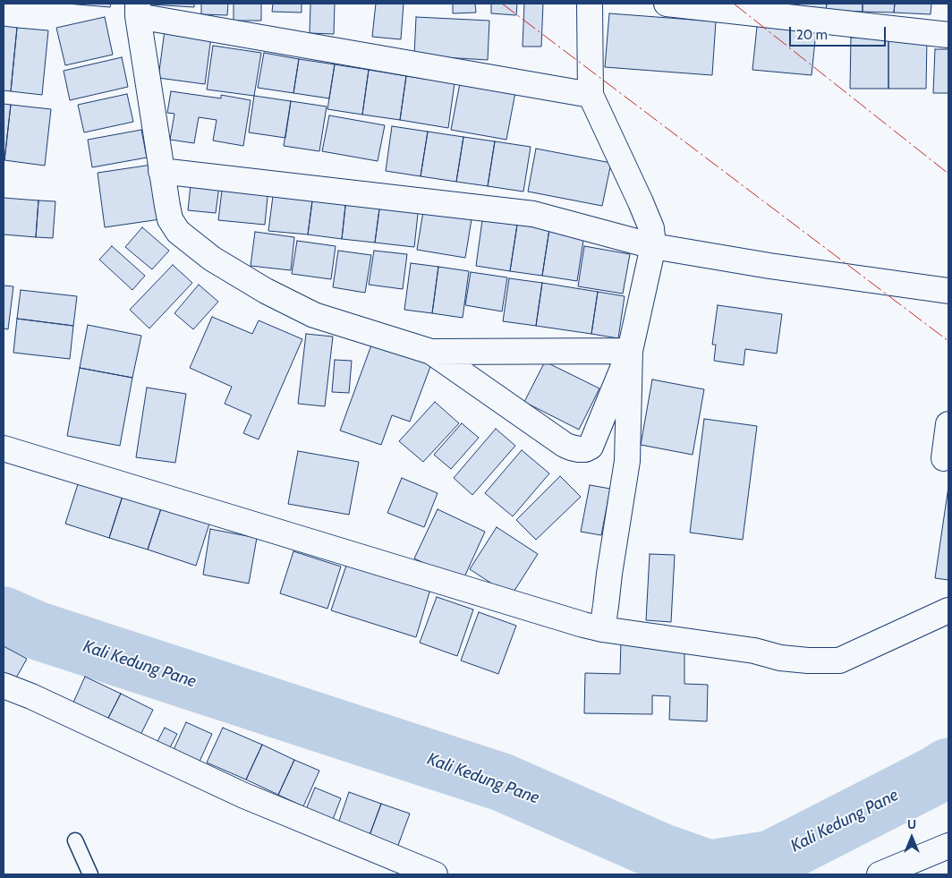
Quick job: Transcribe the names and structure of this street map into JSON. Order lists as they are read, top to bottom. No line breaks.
{"water":["Kali Kedung Pane"],"scale_bar":"20 m","north":"top"}
